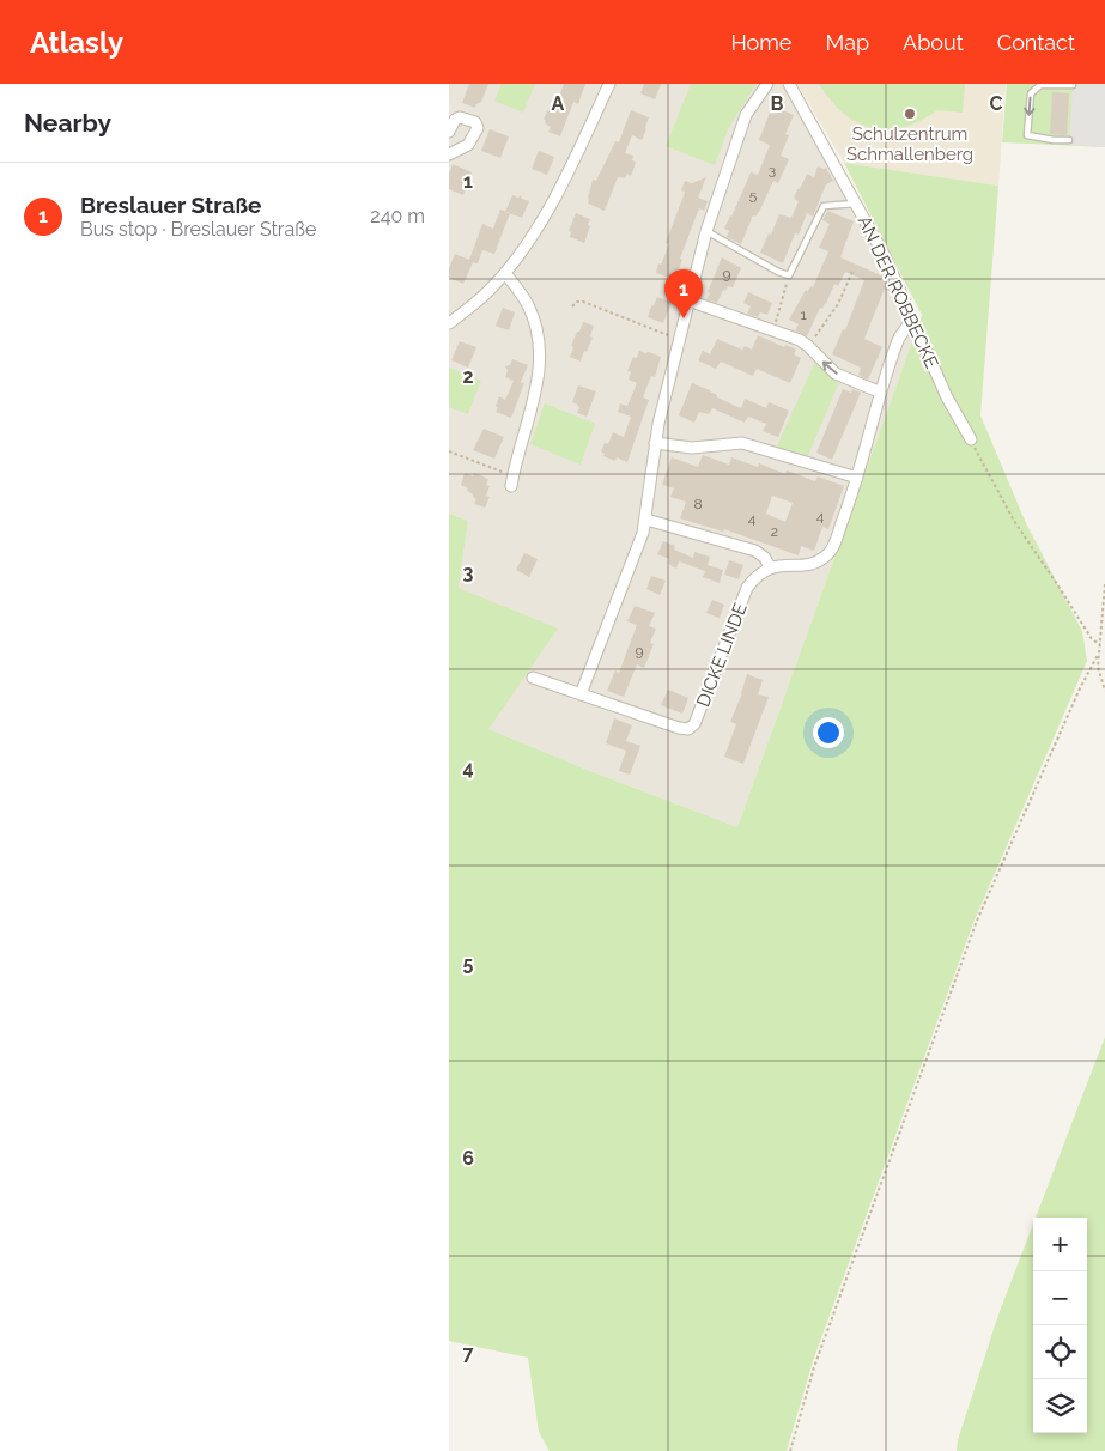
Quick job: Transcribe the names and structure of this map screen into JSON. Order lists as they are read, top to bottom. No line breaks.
{"streets":{"street":["AN DER ROBBECKE","DICKE LINDE"]},"places":["Schulzentrum Schmallenberg"],"house_numbers":["3","5","9","1","8","4","4","2","9"],"page":{"header":"Atlasly","nav":["Home","Map","About","Contact"],"heading":"Nearby","list":[{"mark":"1","name":"Breslauer Straße","note":"Bus stop · Breslauer Straße","value":"240 m"}],"pins":"1","map_buttons":["+","−"]},"grid":{"columns":["A","B","C"],"rows":["1","2","3","4","5","6","7"]}}
